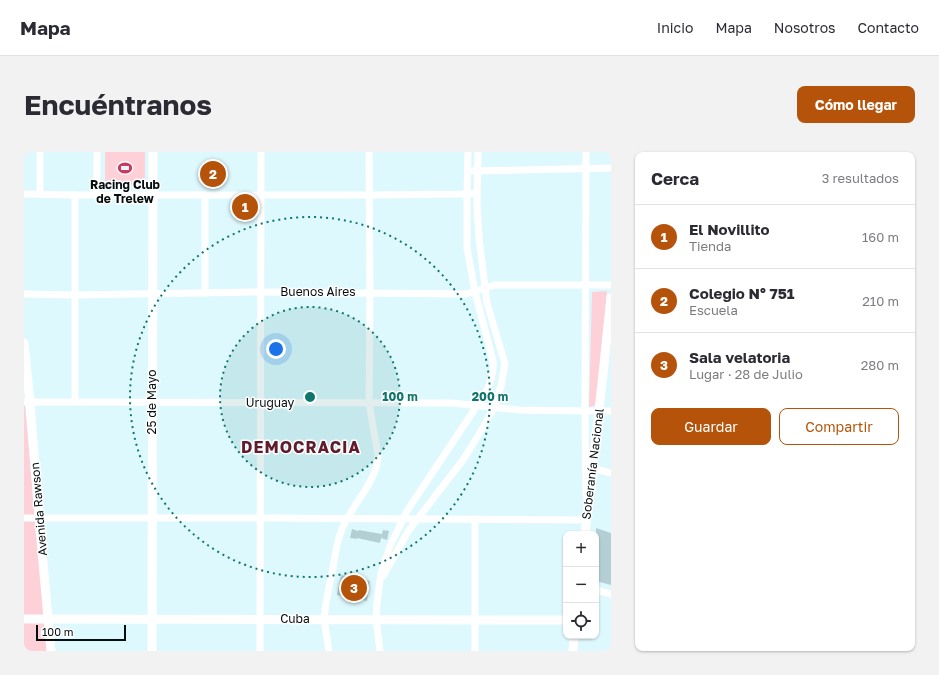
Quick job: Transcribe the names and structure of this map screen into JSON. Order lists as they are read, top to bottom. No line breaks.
{"streets":{"street":["Buenos Aires","25 de Mayo","Uruguay","Soberanía Nacional","Avenida Rawson","Cuba"]},"crossings":[["Buenos Aires","25 de Mayo"],["25 de Mayo","Uruguay"],["25 de Mayo","Cuba"],["Uruguay","Soberanía Nacional"],["Uruguay","Avenida Rawson"],["Avenida Rawson","Cuba"]],"districts":["DEMOCRACIA"],"places":{"sports":["Racing Club de Trelew"]},"scale_bar":"100 m","page":{"header":"Mapa","nav":["Inicio","Mapa","Nosotros","Contacto"],"buttons":["Cómo llegar",["Guardar","Compartir"]],"title":"Encuéntranos","heading":["Cerca","3 resultados"],"pins":["2","1","3"],"list":[{"mark":"1","name":"El Novillito","note":"Tienda","value":"160 m"},{"mark":"2","name":"Colegio N° 751","note":"Escuela","value":"210 m"},{"mark":"3","name":"Sala velatoria","note":"Lugar · 28 de Julio","value":"280 m"}],"map_buttons":["+","−"],"scale":"100 m"},"rings":["100 m","200 m"]}
